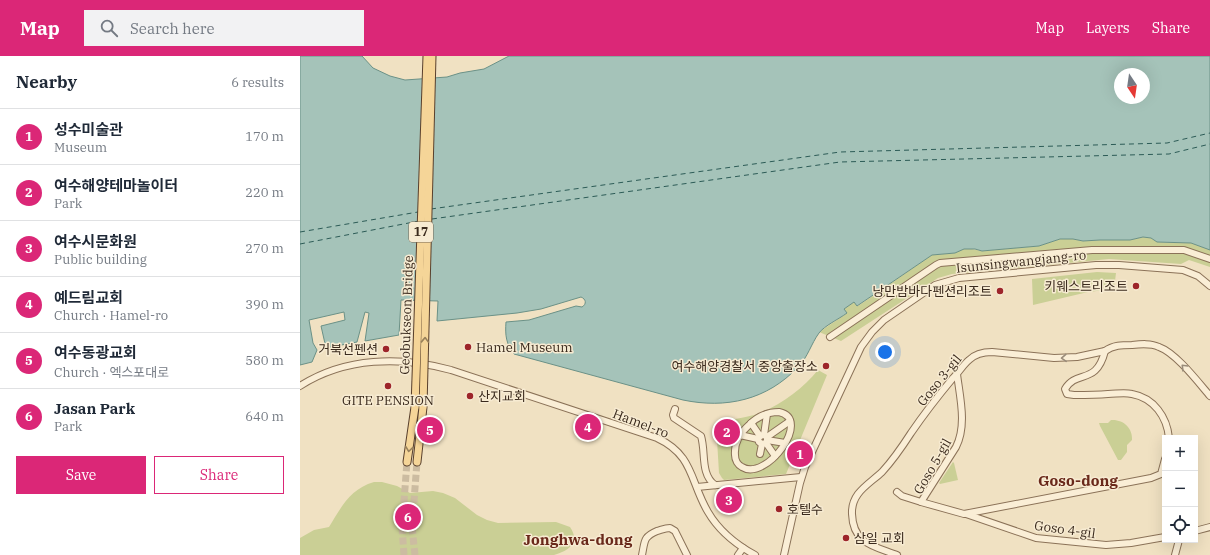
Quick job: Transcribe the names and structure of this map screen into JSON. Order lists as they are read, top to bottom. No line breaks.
{"streets":{"main road":["17","Geobukseon Bridge"],"street":["Isunsingwangjang-ro","Goso 3-gil","Hamel-ro","Goso 5-gil","Goso 4-gil"]},"crossings":[["Goso 3-gil","Goso 5-gil"],["Goso 5-gil","Goso 4-gil"]],"one_way":["Goso 3-gil"],"districts":["Goso-dong","Jonghwa-dong"],"places":["키웨스트리조트","낭만밤바다펜션리조트","Hamel Museum","거북선펜션","여수해양경찰서 중앙출장소","GITE PENSION","산지교회","호텔수","삼일 교회"],"north":"bottom","page":{"header":"Map","search":"Search here","nav":["Map","Layers","Share"],"heading":["Nearby","6 results"],"list":[{"mark":"1","name":"성수미술관","note":"Museum","value":"170 m"},{"mark":"2","name":"여수해양테마놀이터","note":"Park","value":"220 m"},{"mark":"3","name":"여수시문화원","note":"Public building","value":"270 m"},{"mark":"4","name":"예드림교회","note":"Church · Hamel-ro","value":"390 m"},{"mark":"5","name":"여수동광교회","note":"Church · 엑스포대로","value":"580 m"},{"mark":"6","name":"Jasan Park","note":"Park","value":"640 m"}],"pins":["4","5","2","1","3","6"],"map_buttons":["+","−"],"buttons":["Save","Share"]}}
